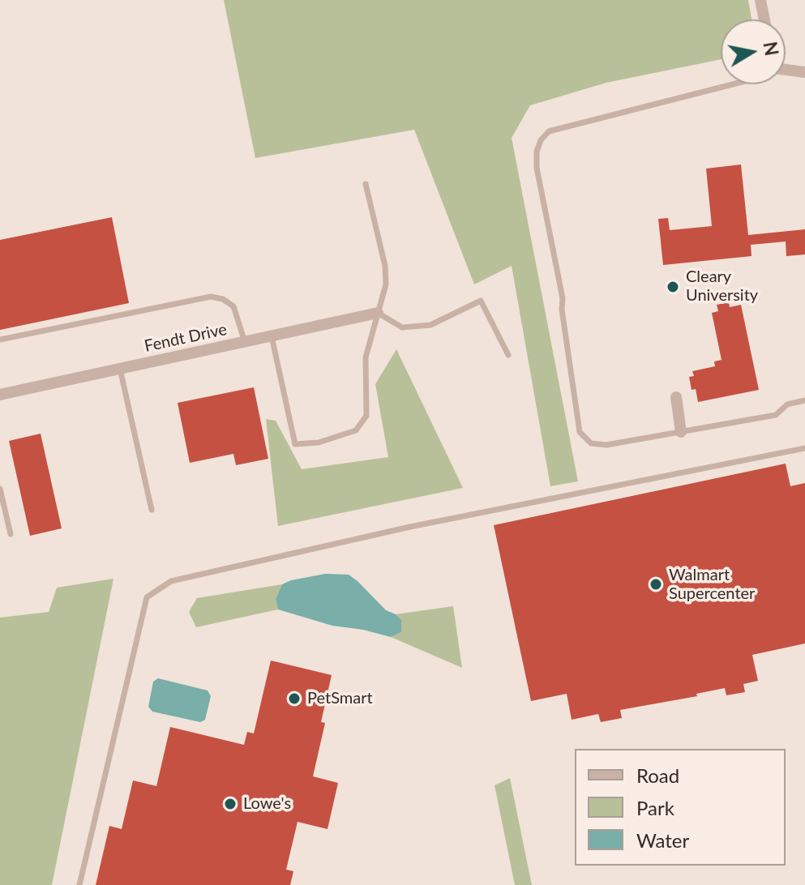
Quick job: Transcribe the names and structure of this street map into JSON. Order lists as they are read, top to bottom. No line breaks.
{"streets":{"street":["Fendt Drive"]},"places":["Cleary University","Walmart Supercenter","PetSmart","Lowe's"],"legend":["Road","Park","Water"],"north":"right"}
